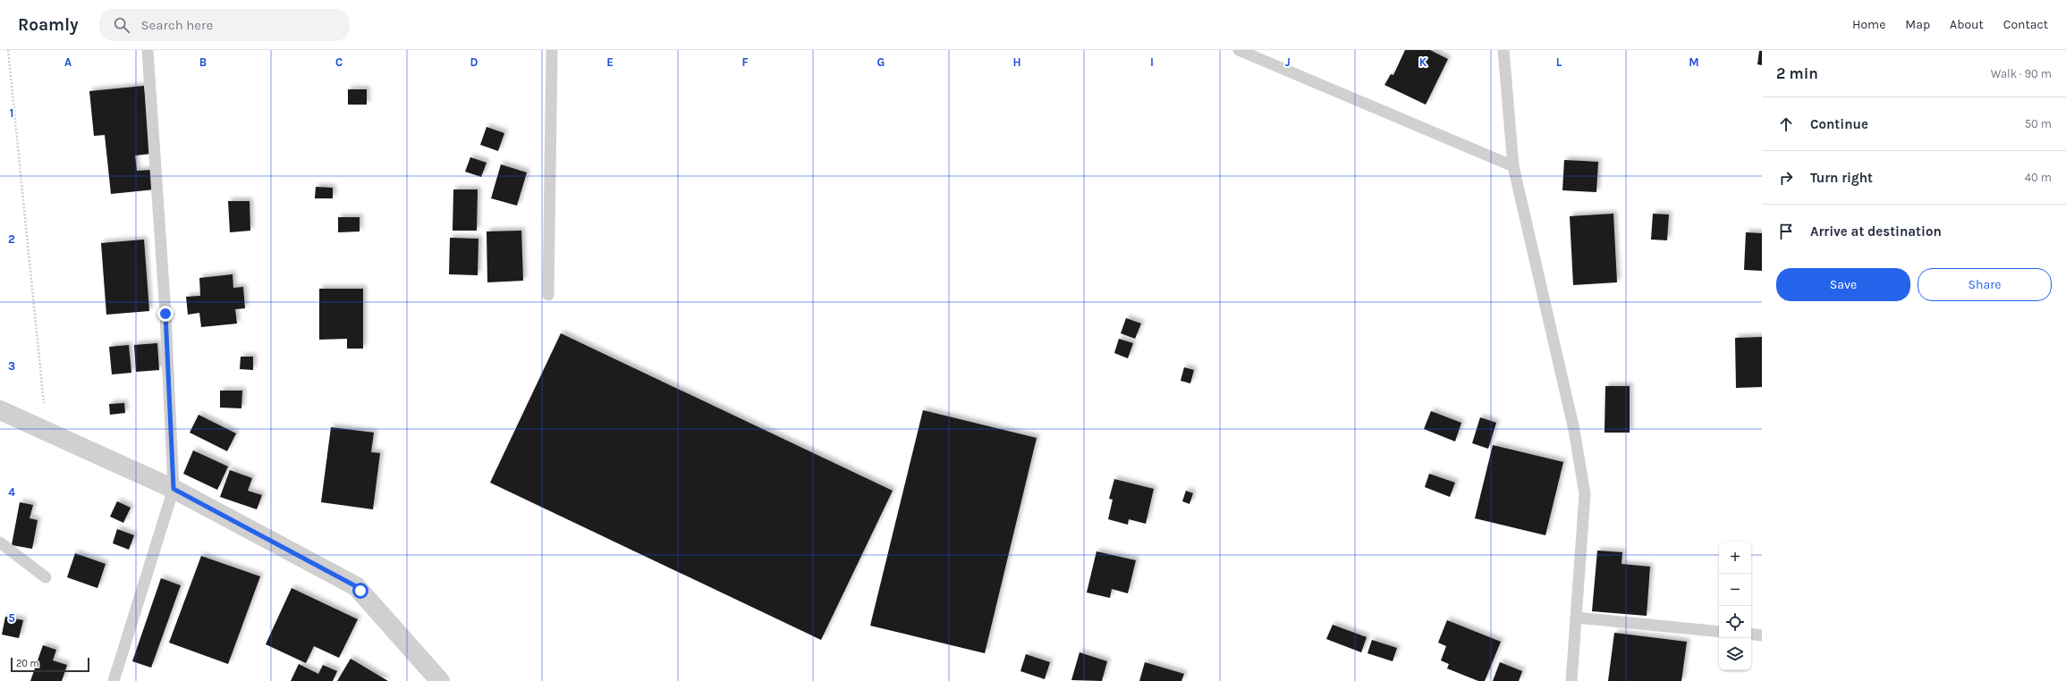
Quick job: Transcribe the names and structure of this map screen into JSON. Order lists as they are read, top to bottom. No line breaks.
{"scale_bar":"20 m","page":{"header":"Roamly","search":"Search here","nav":["Home","Map","About","Contact"],"heading":["2 min","Walk · 90 m"],"list":[["Continue","50 m"],["Turn right","40 m"],"Arrive at destination"],"buttons":["Save","Share"],"map_buttons":["+","−"],"scale":"20 m"},"grid":{"columns":["A","B","C","D","E","F","G","H","I","J","K","L","M"],"rows":["1","2","3","4","5"]}}
